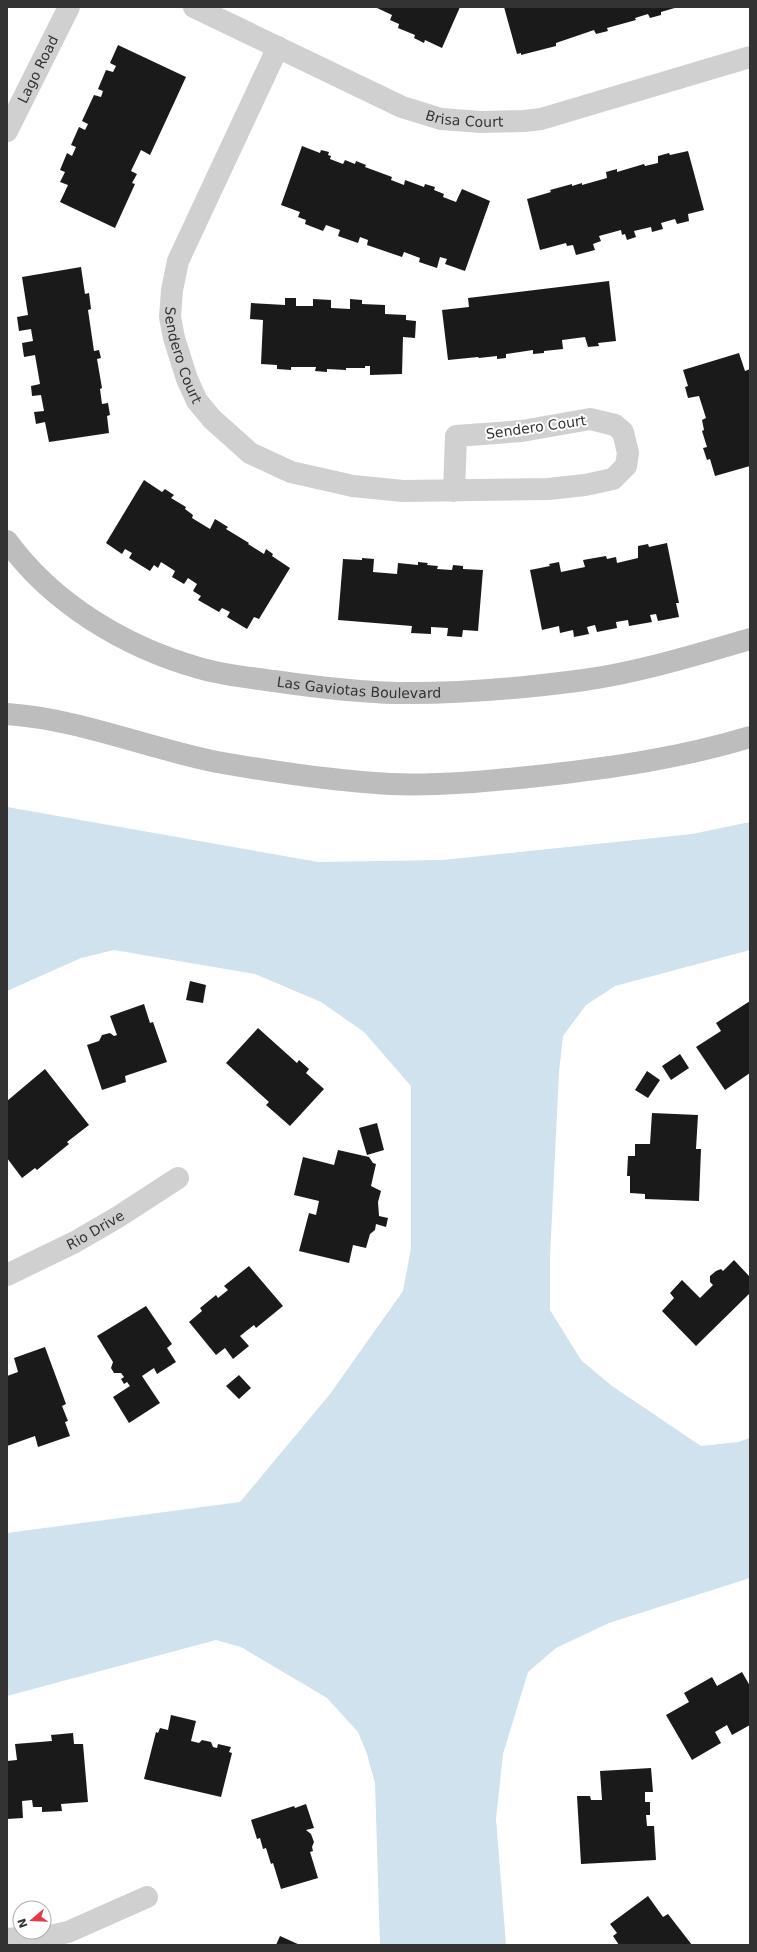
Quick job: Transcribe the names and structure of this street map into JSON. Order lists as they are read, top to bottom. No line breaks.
{"streets":{"street":["Lago Road","Brisa Court","Sendero Court","Las Gaviotas Boulevard","Rio Drive"]},"crossings":[["Brisa Court","Sendero Court"]],"north":"left"}
